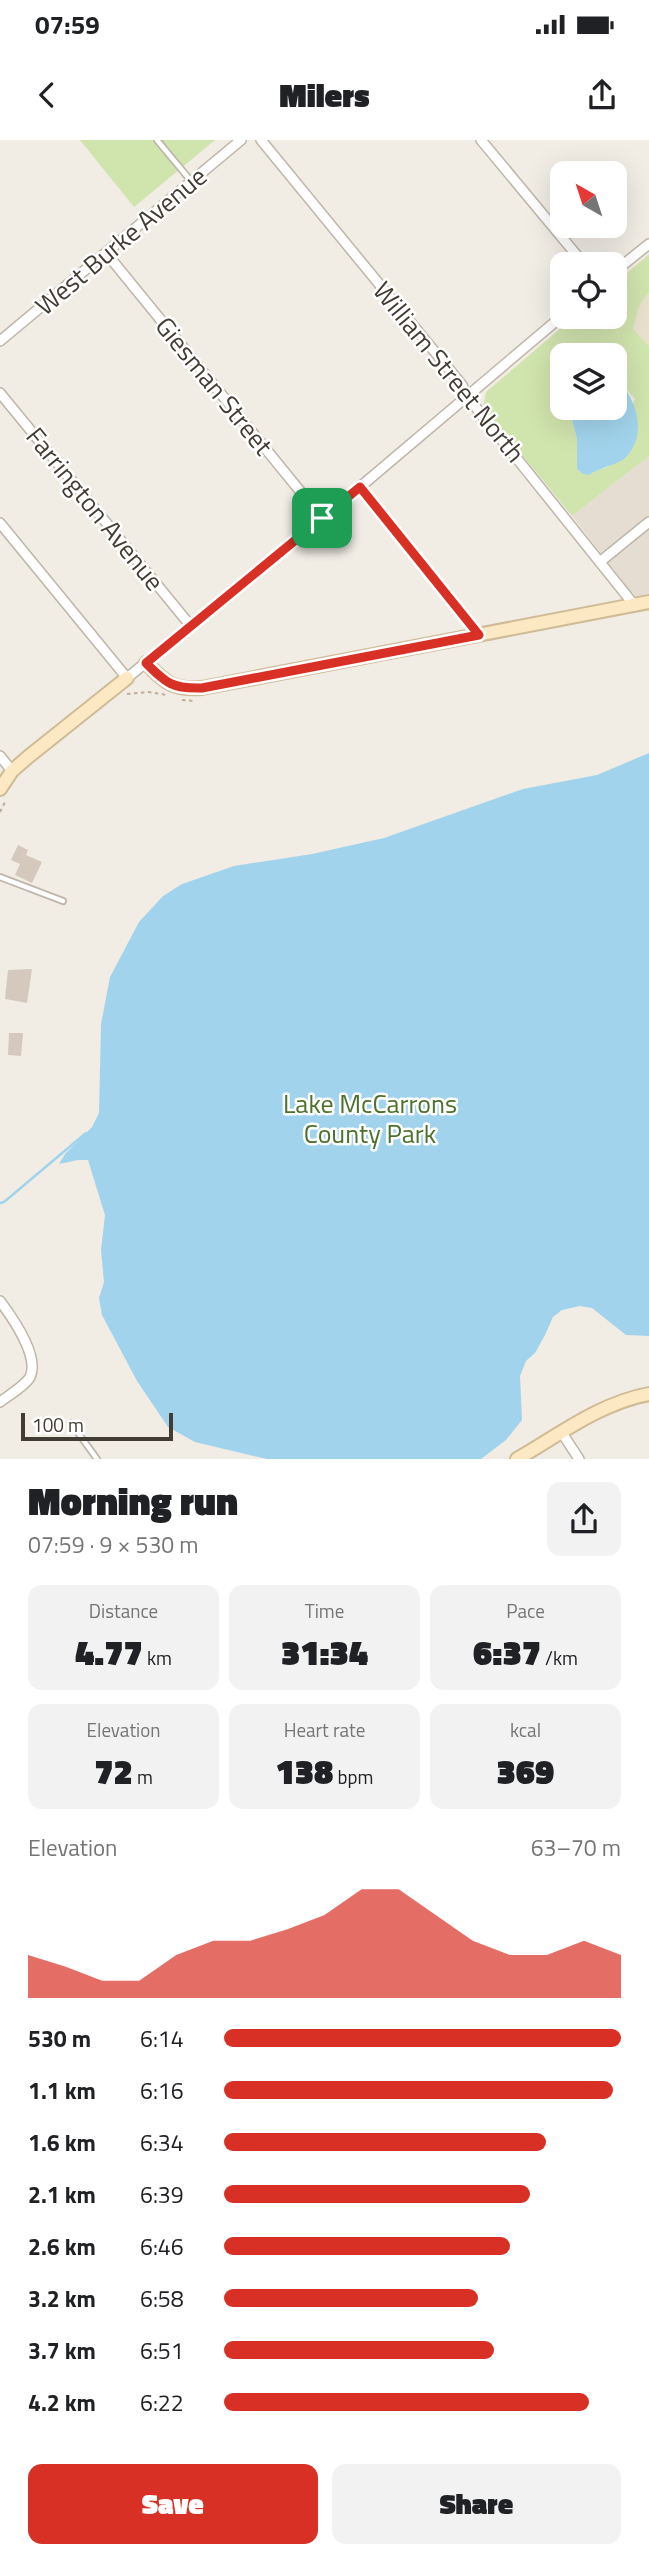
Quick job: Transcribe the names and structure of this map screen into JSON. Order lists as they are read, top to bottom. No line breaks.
{"streets":{"street":["West Burke Avenue","William Street North","Giesman Street","Farrington Avenue"]},"crossings":[["West Burke Avenue","Giesman Street"]],"parks":["Lake McCarrons County Park"],"scale_bar":"100 m","north":"top left","page":{"status":"07:59","header":"Milers","scale":"100 m","heading":["Morning run","07:59 · 9 × 530 m"],"stats":[["Distance","4.77 km"],["Time","31:34"],["Pace","6:37 /km"],["Elevation","72 m"],["Heart rate","138 bpm"],["kcal","369"]],"chart":["Elevation","63–70 m"],"list":[{"name":"530 m","note":"6:14"},{"name":"1.1 km","note":"6:16"},{"name":"1.6 km","note":"6:34"},{"name":"2.1 km","note":"6:39"},{"name":"2.6 km","note":"6:46"},{"name":"3.2 km","note":"6:58"},{"name":"3.7 km","note":"6:51"},{"name":"4.2 km","note":"6:22"}],"buttons":["Save","Share"]}}
